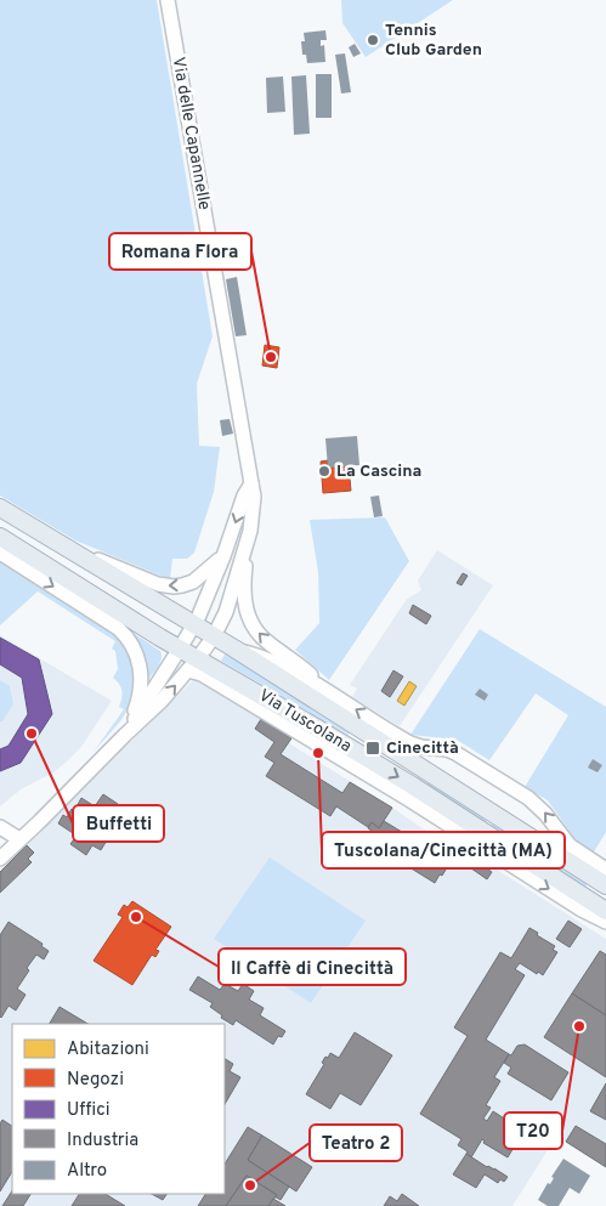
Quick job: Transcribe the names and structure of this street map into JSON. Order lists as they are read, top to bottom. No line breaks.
{"streets":{"main road":["Via Tuscolana"],"street":["Via delle Capannelle"]},"crossings":[["Via delle Capannelle","Via Tuscolana"]],"places":{"other":["Tennis Club Garden","Romana Flora","La Cascina","Buffetti","Tuscolana/Cinecittà (MA)","Il Caffè di Cinecittà","T20","Teatro 2"],"transit":["Cinecittà"]},"legend":["Abitazioni","Negozi","Uffici","Industria","Altro"]}
